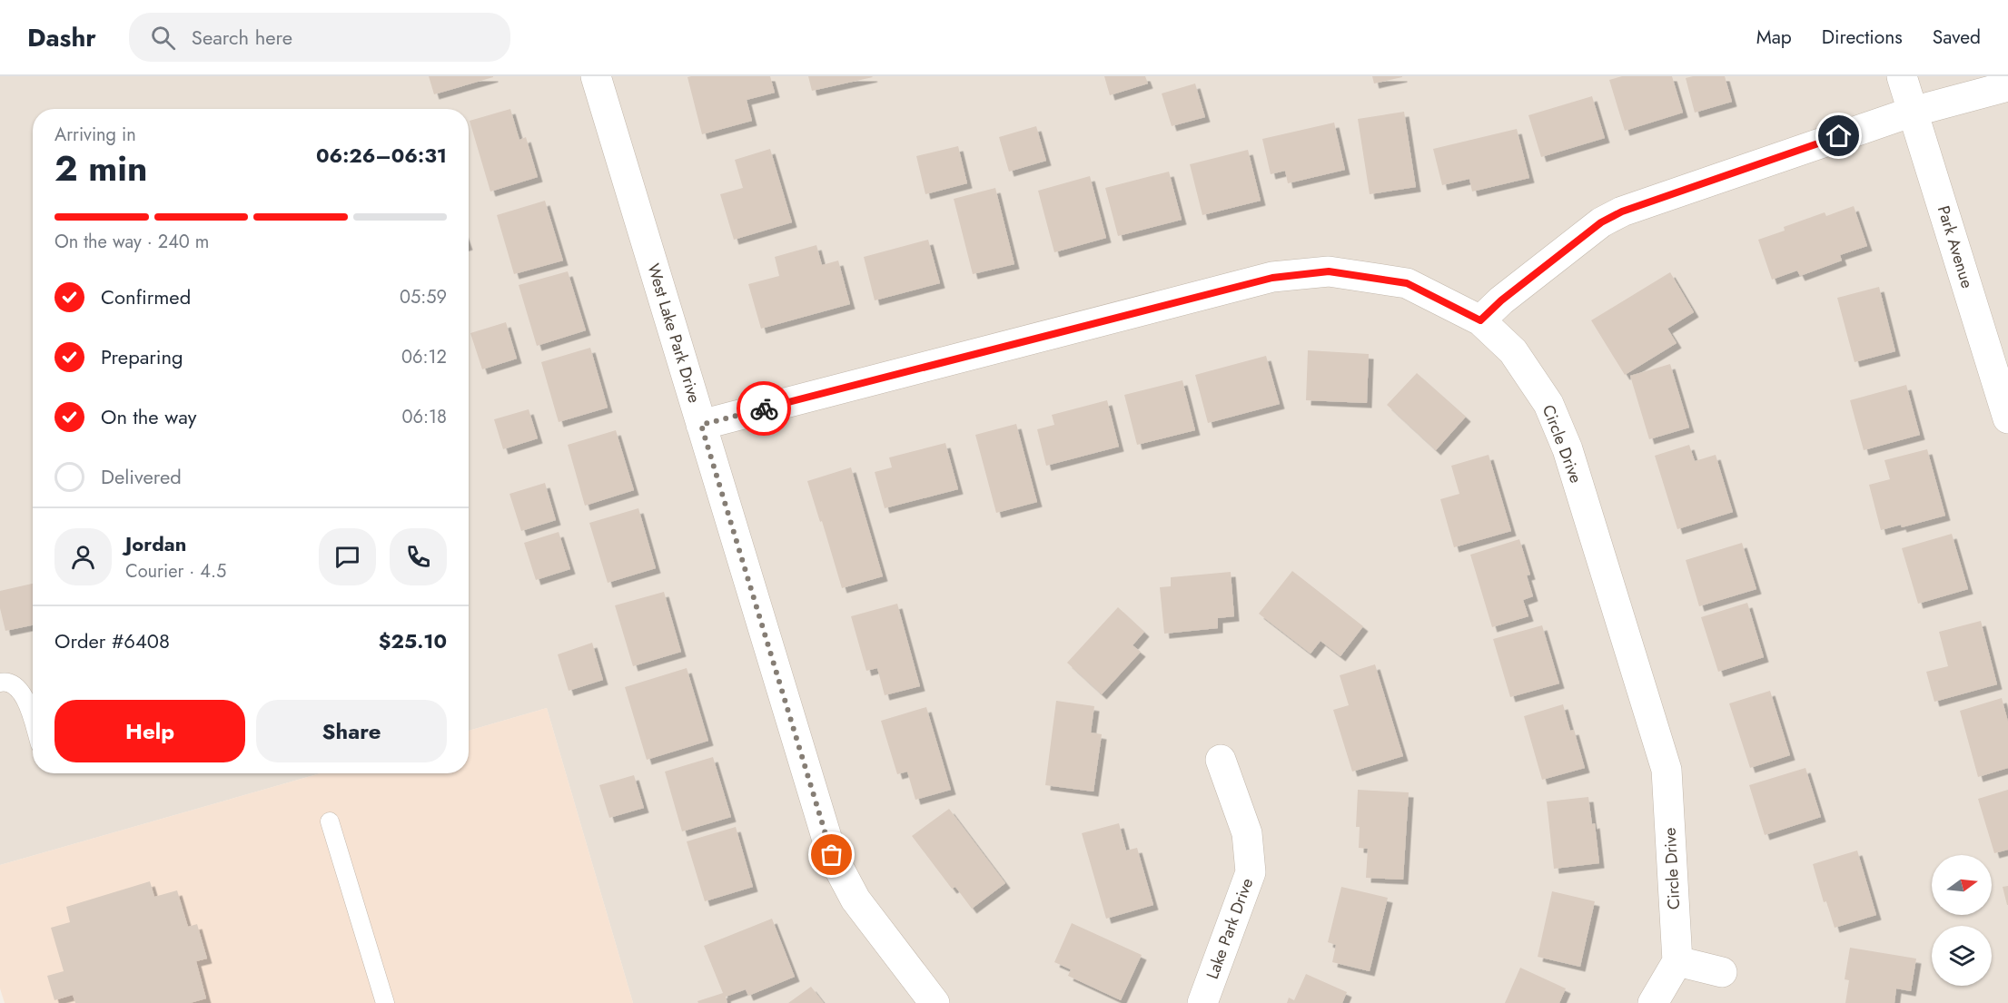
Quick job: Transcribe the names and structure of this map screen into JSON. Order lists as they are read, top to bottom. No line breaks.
{"streets":{"street":["Park Avenue","West Lake Park Drive","Circle Drive","Lake Park Drive"]},"crossings":[["West Lake Park Drive","Circle Drive"]],"north":"right","page":{"header":"Dashr","search":"Search here","nav":["Map","Directions","Saved"],"heading":["2 min","Arriving in","06:26–06:31"],"panel":["Jordan","Courier · 4.5","Order #6408","$25.10"],"bar":"On the way · 240 m","list":[["Confirmed","05:59"],["Preparing","06:12"],["On the way","06:18"],"Delivered"],"buttons":["Help","Share"]}}
